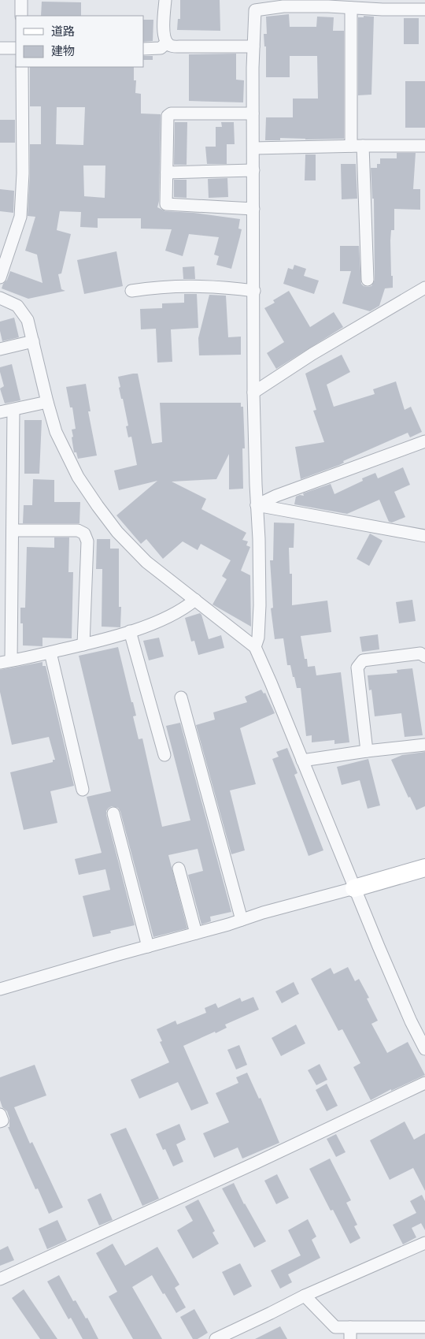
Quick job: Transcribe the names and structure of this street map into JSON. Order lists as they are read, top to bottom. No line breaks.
{"legend":["道路","建物"]}
